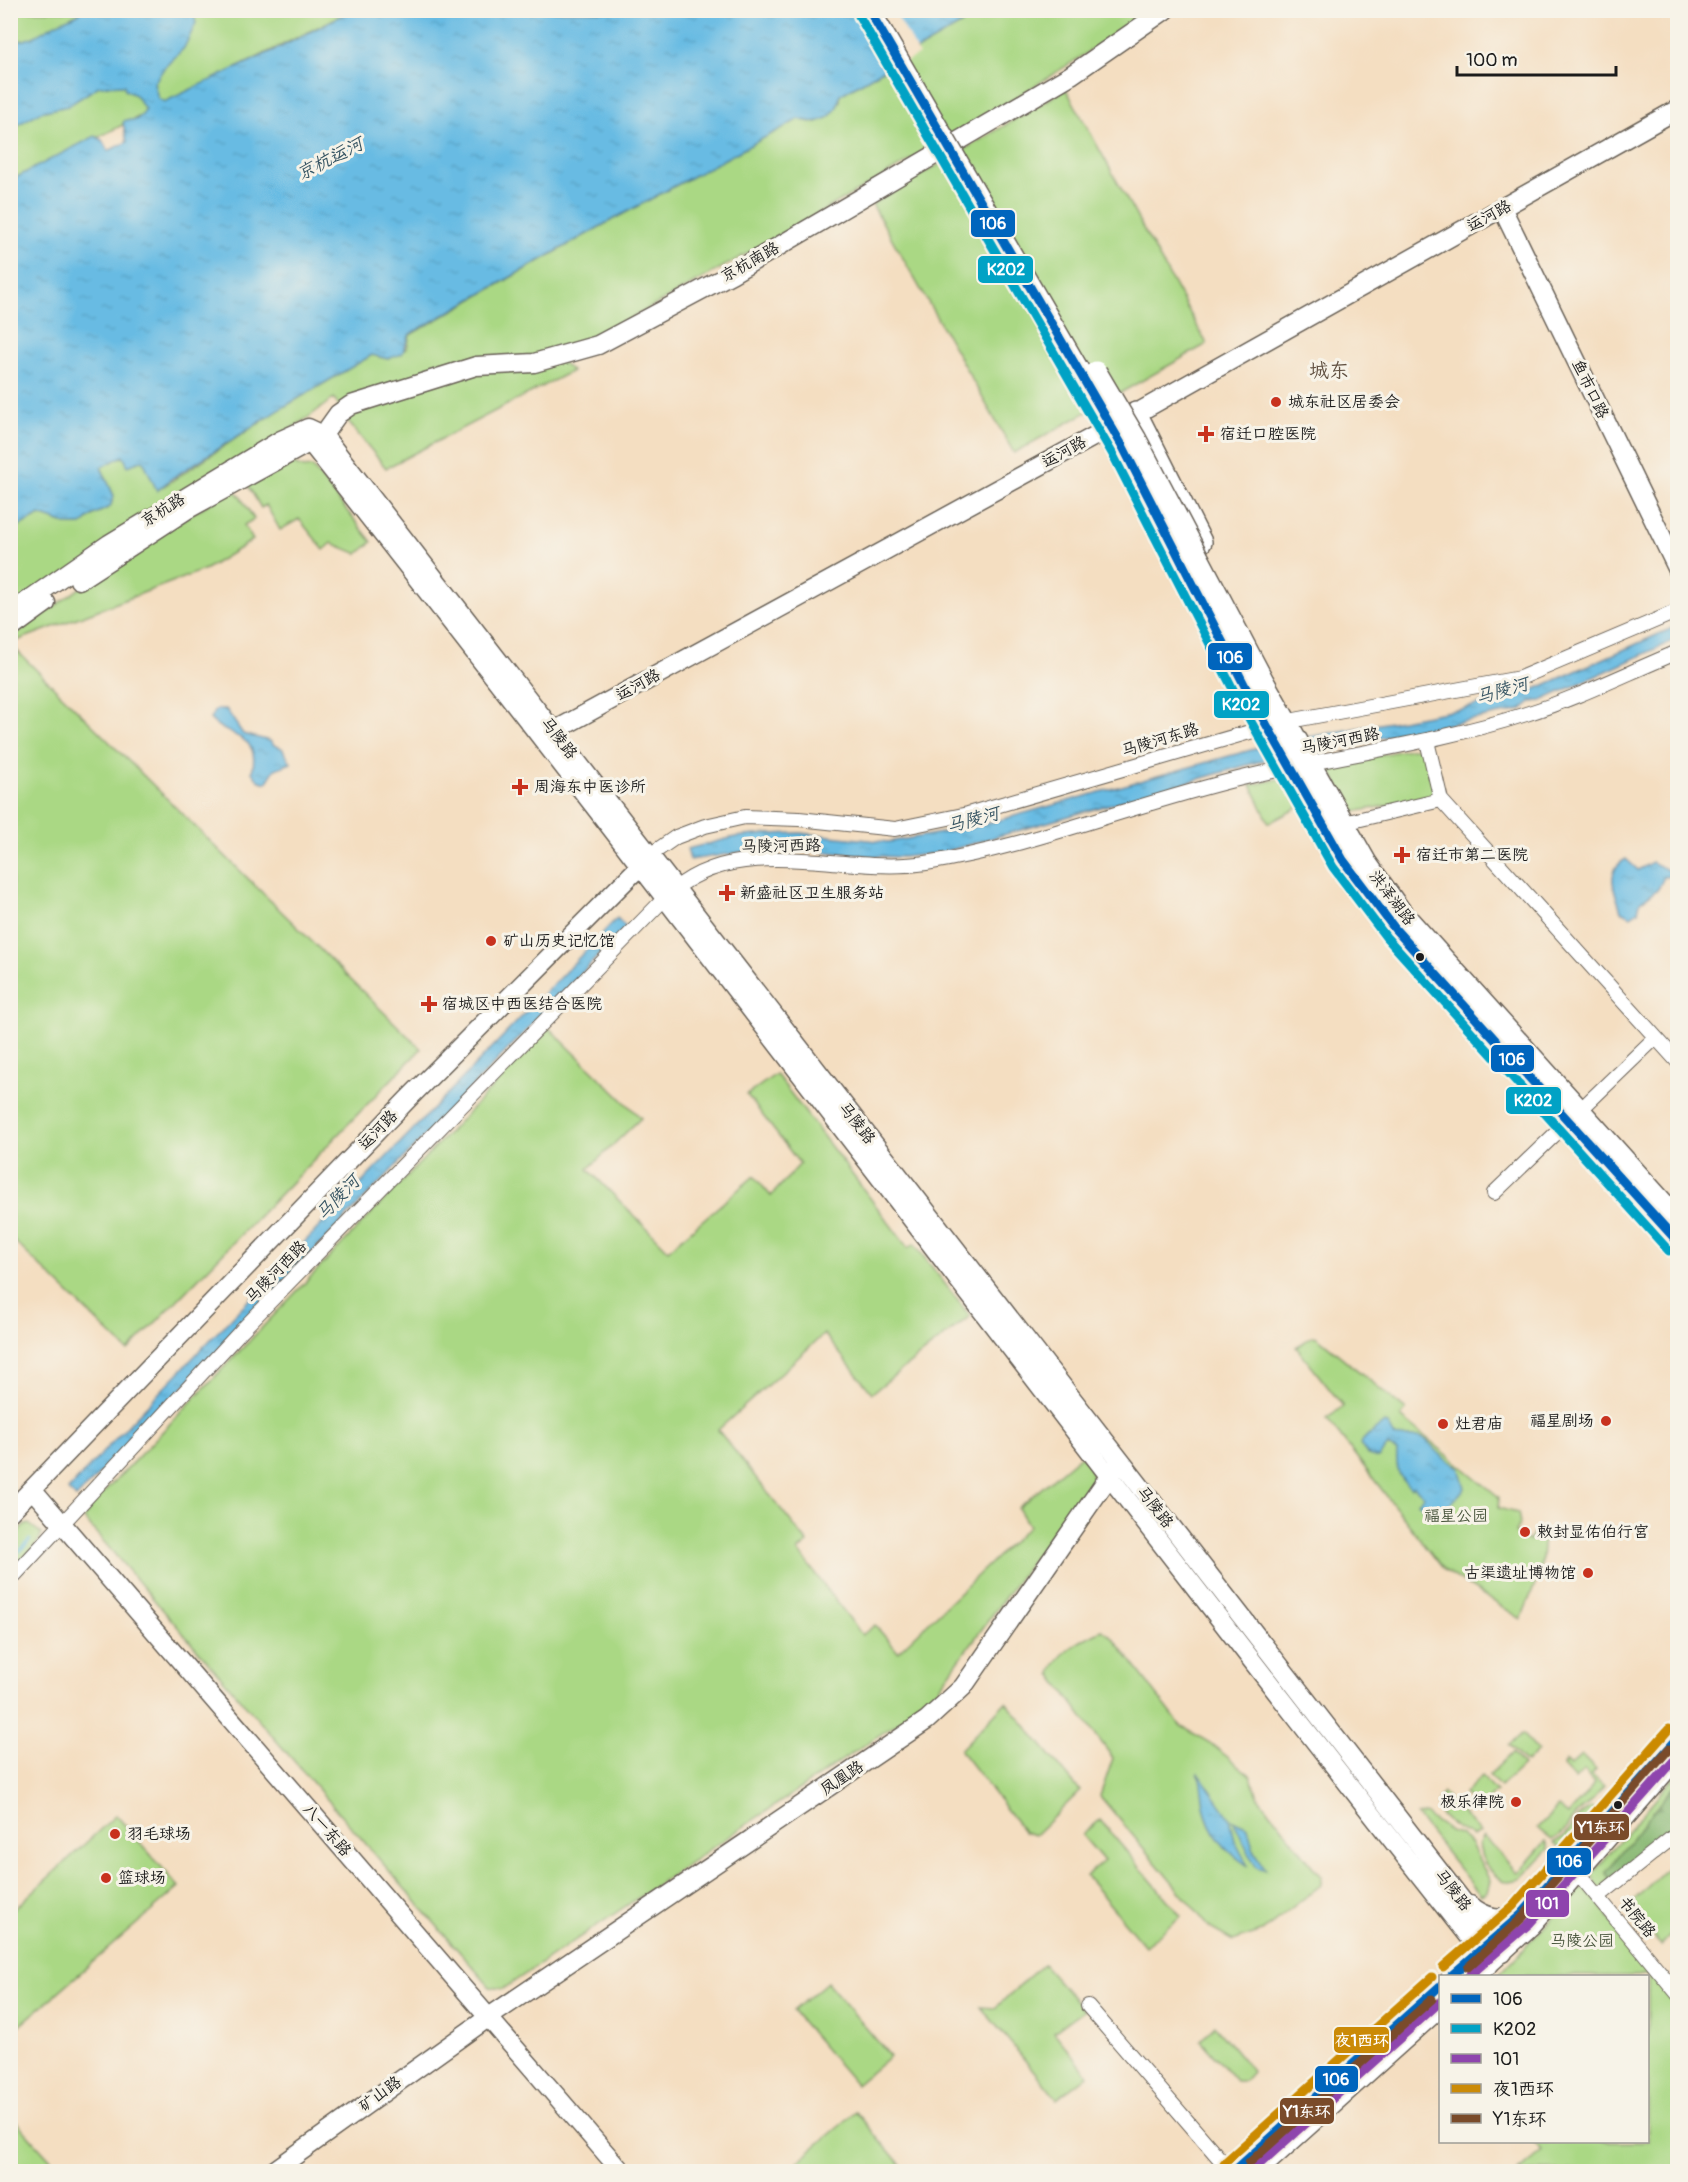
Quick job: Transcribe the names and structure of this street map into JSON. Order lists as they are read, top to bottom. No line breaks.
{"streets":{"main road":["洪泽湖路"],"street":["运河路","京杭南路","鱼市口路","京杭路","马陵路","马陵河东路","马陵河西路","凤凰路","八一东路","书院路","矿山路"]},"crossings":[["运河路","鱼市口路"],["运河路","马陵路"],["运河路","马陵河东路"],["运河路","八一东路"],["京杭南路","京杭路"],["京杭南路","马陵路"],["京杭路","马陵路"],["马陵路","马陵河东路"],["马陵路","马陵河西路"],["马陵路","凤凰路"],["马陵河东路","洪泽湖路"],["马陵河西路","洪泽湖路"],["马陵河西路","八一东路"],["凤凰路","八一东路"],["凤凰路","矿山路"],["八一东路","矿山路"]],"districts":["城东"],"water":["京杭运河","马陵河"],"parks":["福星公园","马陵公园"],"places":{"other":["城东社区居委会","矿山历史记忆馆","福星剧场","灶君庙","敕封显佑伯行宫","古渠遗址博物馆","极乐律院","羽毛球场","篮球场"],"health":["宿迁口腔医院","周海东中医诊所","宿迁市第二医院","新盛社区卫生服务站","宿城区中西医结合医院"]},"lines":["transit line 106","transit line K202","transit line 夜1西环","transit line Y1东环","transit line 101"],"legend":["106","K202","101","夜1西环","Y1东环"],"scale_bar":"100 m"}
